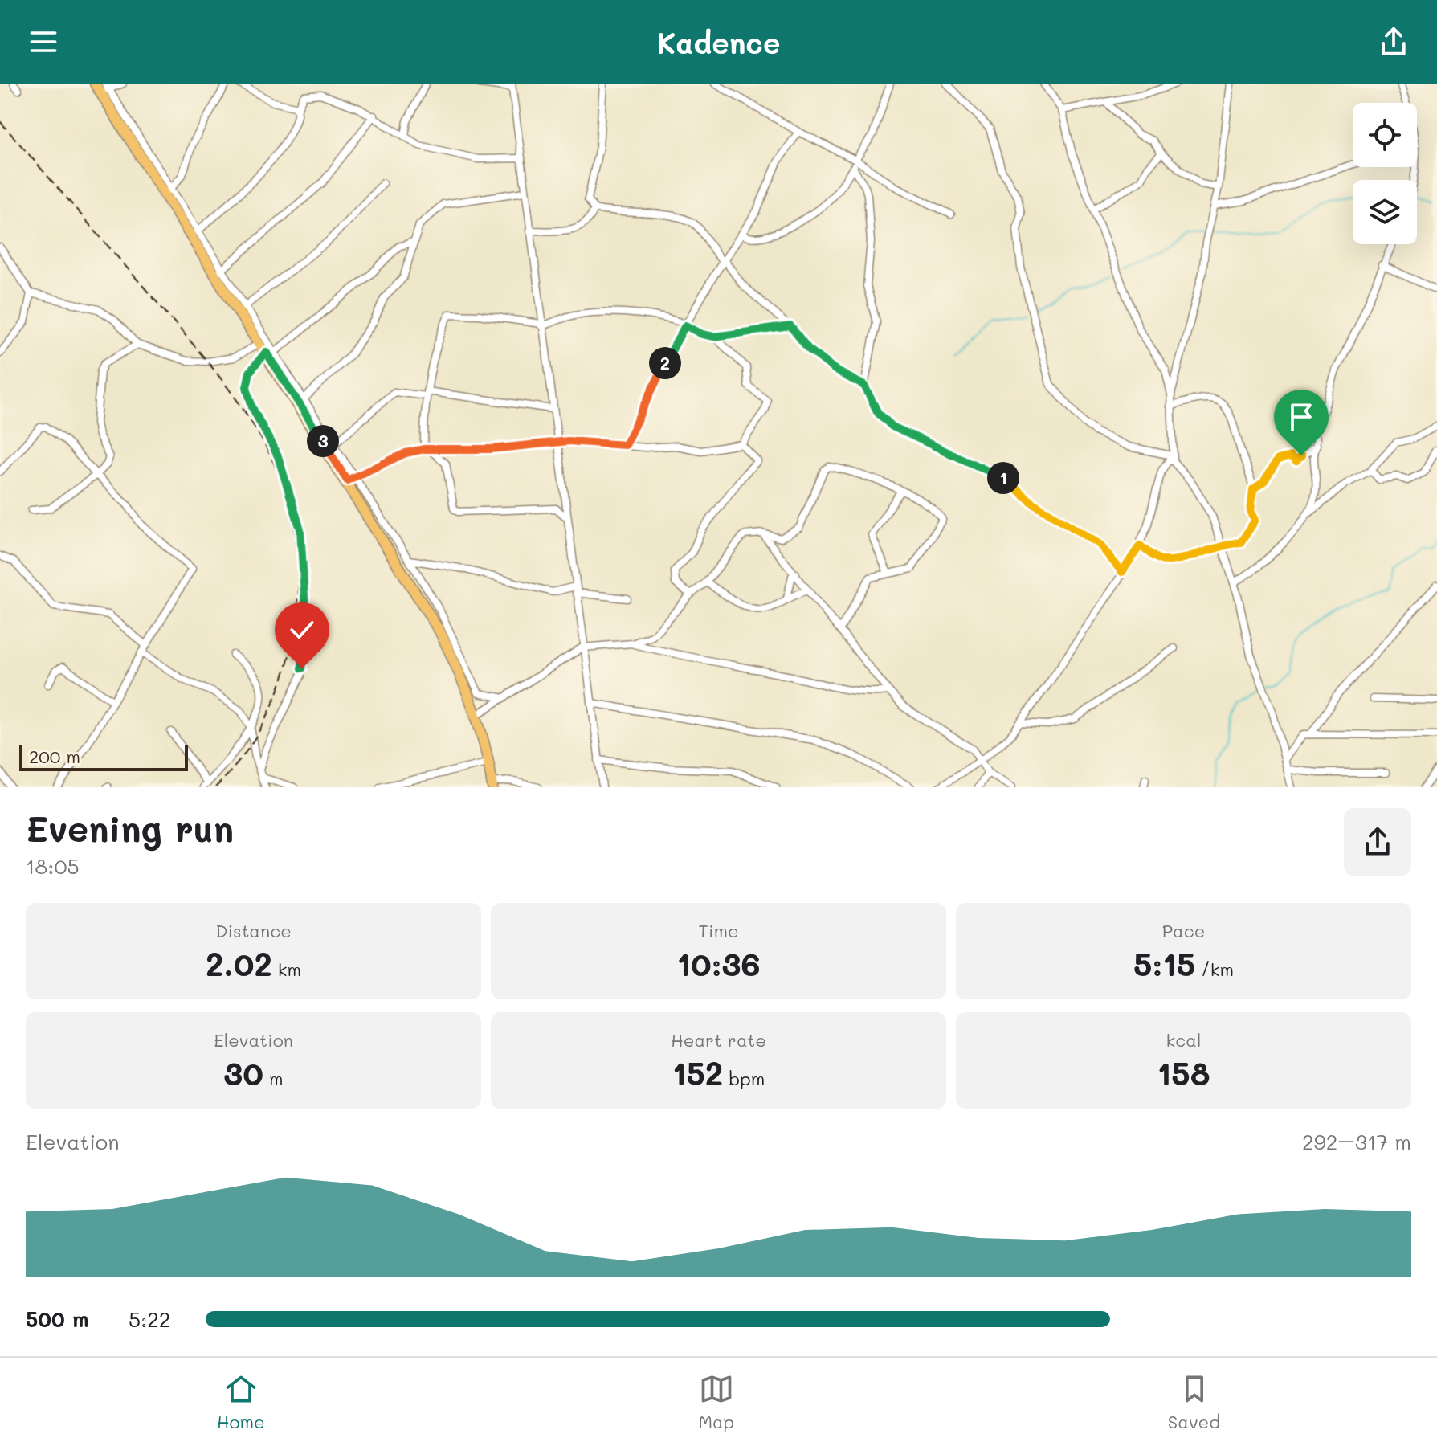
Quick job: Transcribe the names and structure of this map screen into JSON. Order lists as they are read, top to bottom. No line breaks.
{"scale_bar":"200 m","page":{"header":"Kadence","pins":["2","3","1"],"scale":"200 m","heading":["Evening run","18:05"],"stats":[["Distance","2.02 km"],["Time","10:36"],["Pace","5:15 /km"],["Elevation","30 m"],["Heart rate","152 bpm"],["kcal","158"]],"chart":["Elevation","292–317 m"],"list":[{"name":"500 m","note":"5:22"}],"tabs":["Home","Map","Saved"]}}
